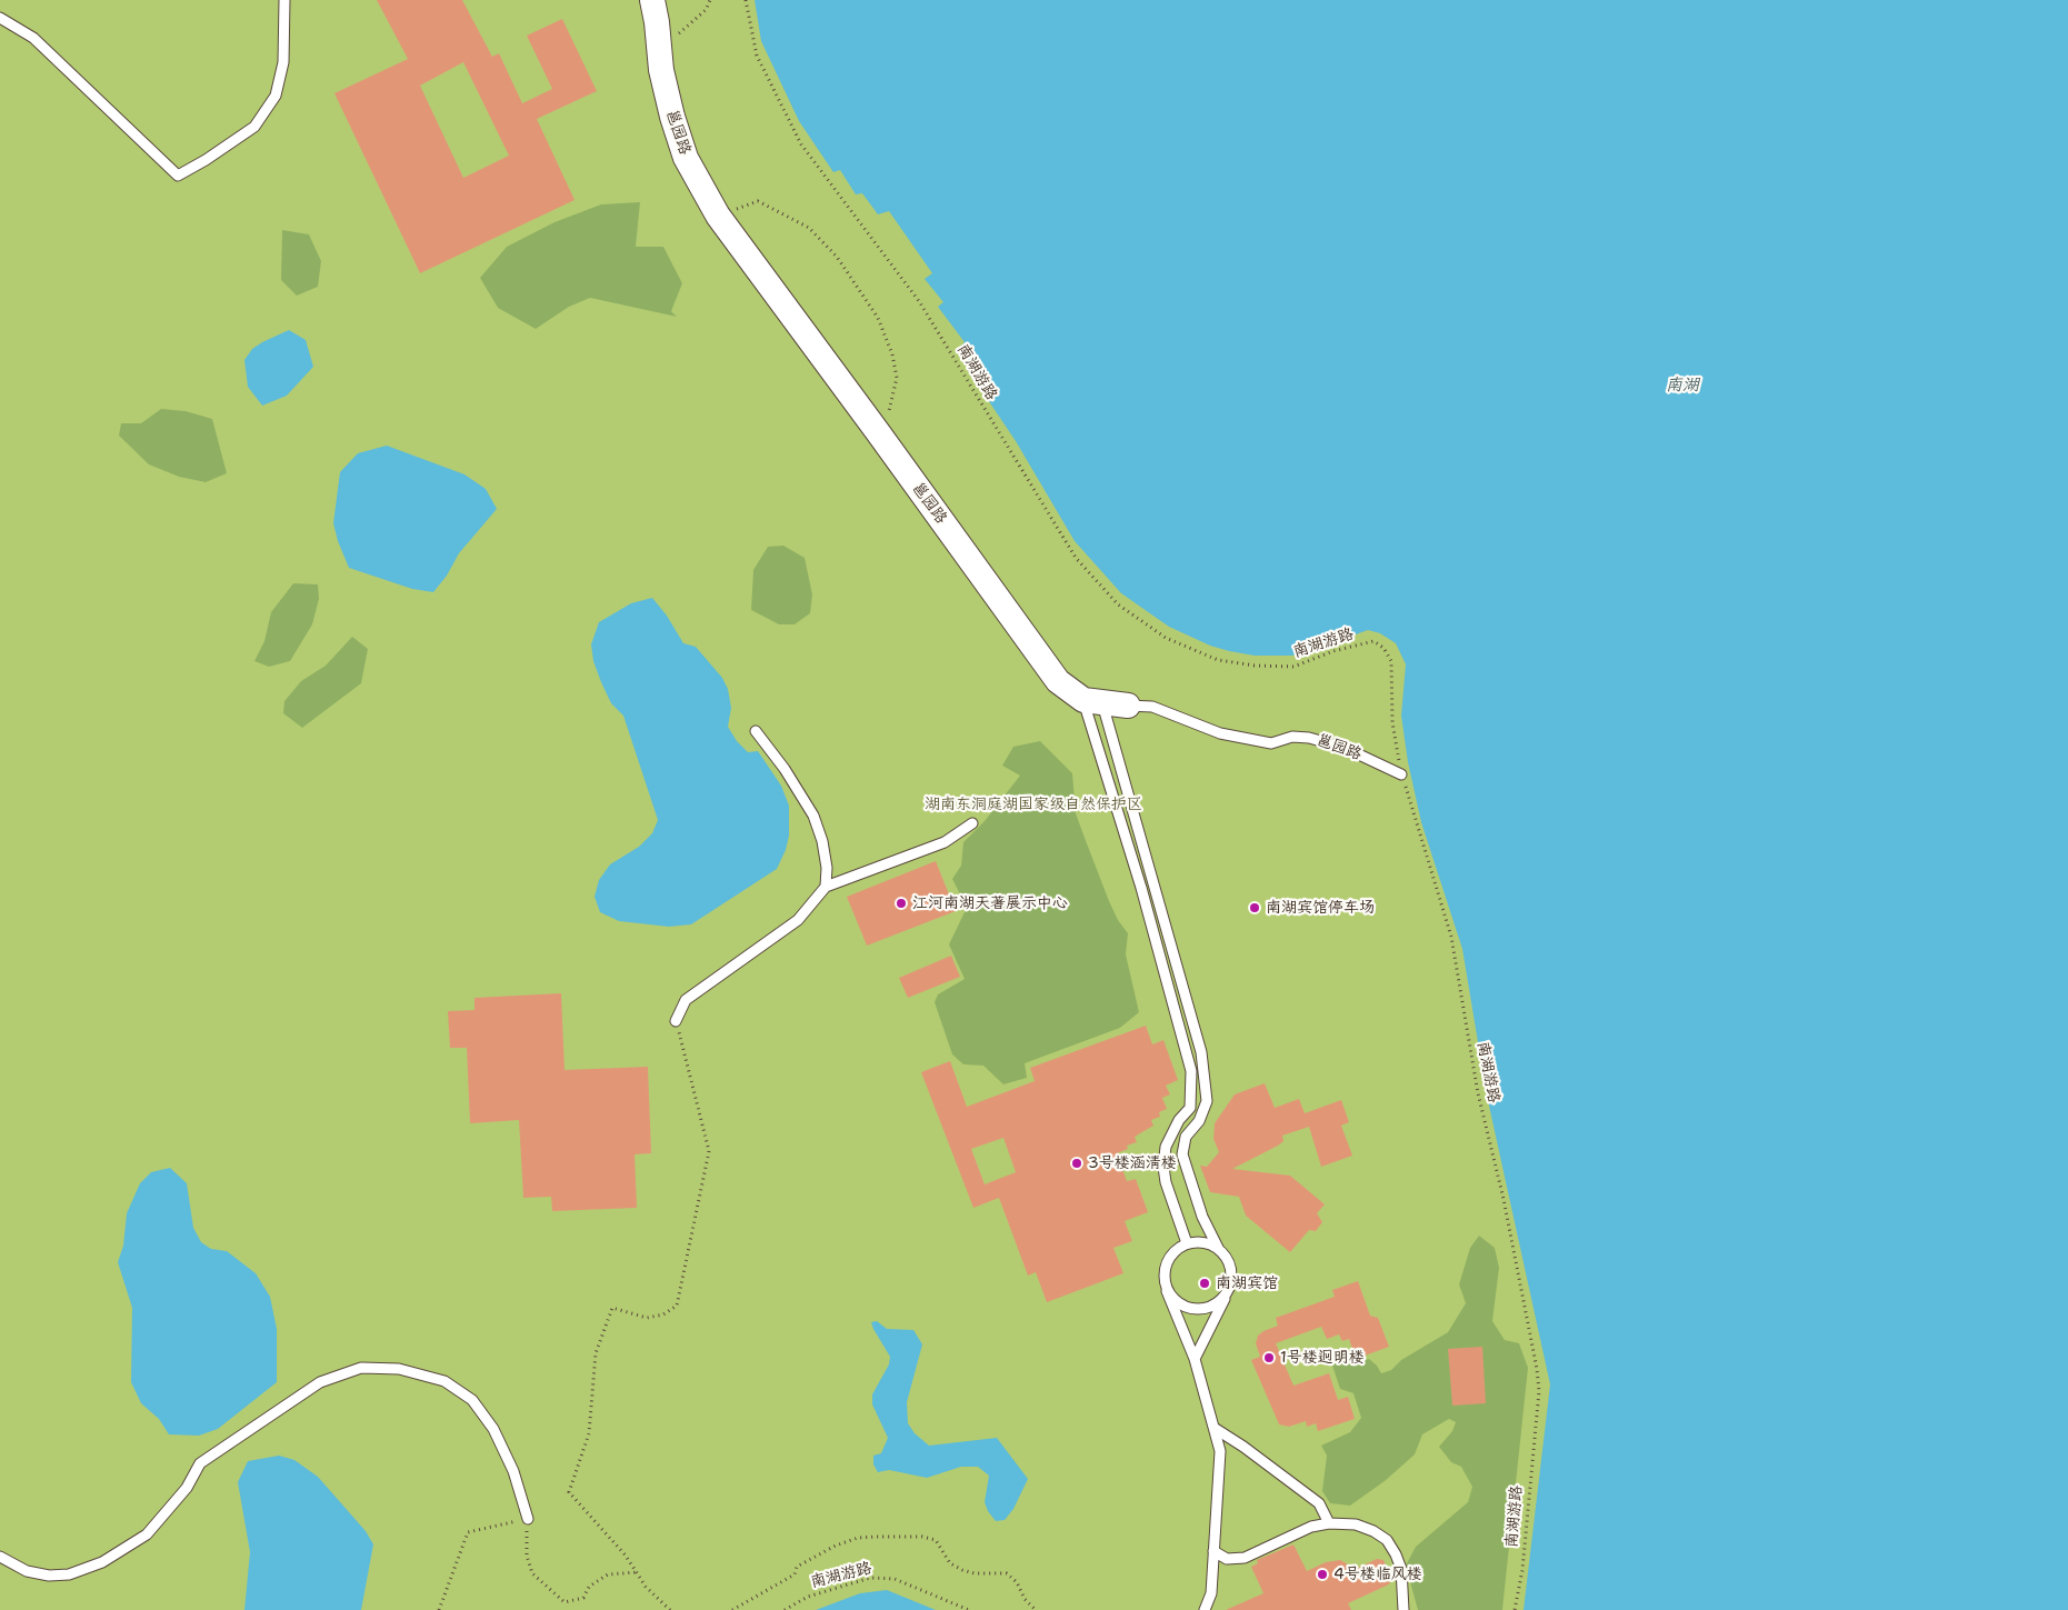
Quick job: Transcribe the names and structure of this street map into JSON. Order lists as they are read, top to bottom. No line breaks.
{"streets":{"street":["邕园路"],"path":["南湖游路"]},"crossings":[["邕园路","南湖游路"]],"water":["南湖"],"parks":["湖南东洞庭湖国家级自然保护区"],"places":["江河南湖天著展示中心","南湖宾馆停车场","3号楼涵清楼","南湖宾馆","1号楼迥明楼","4号楼临风楼"]}
